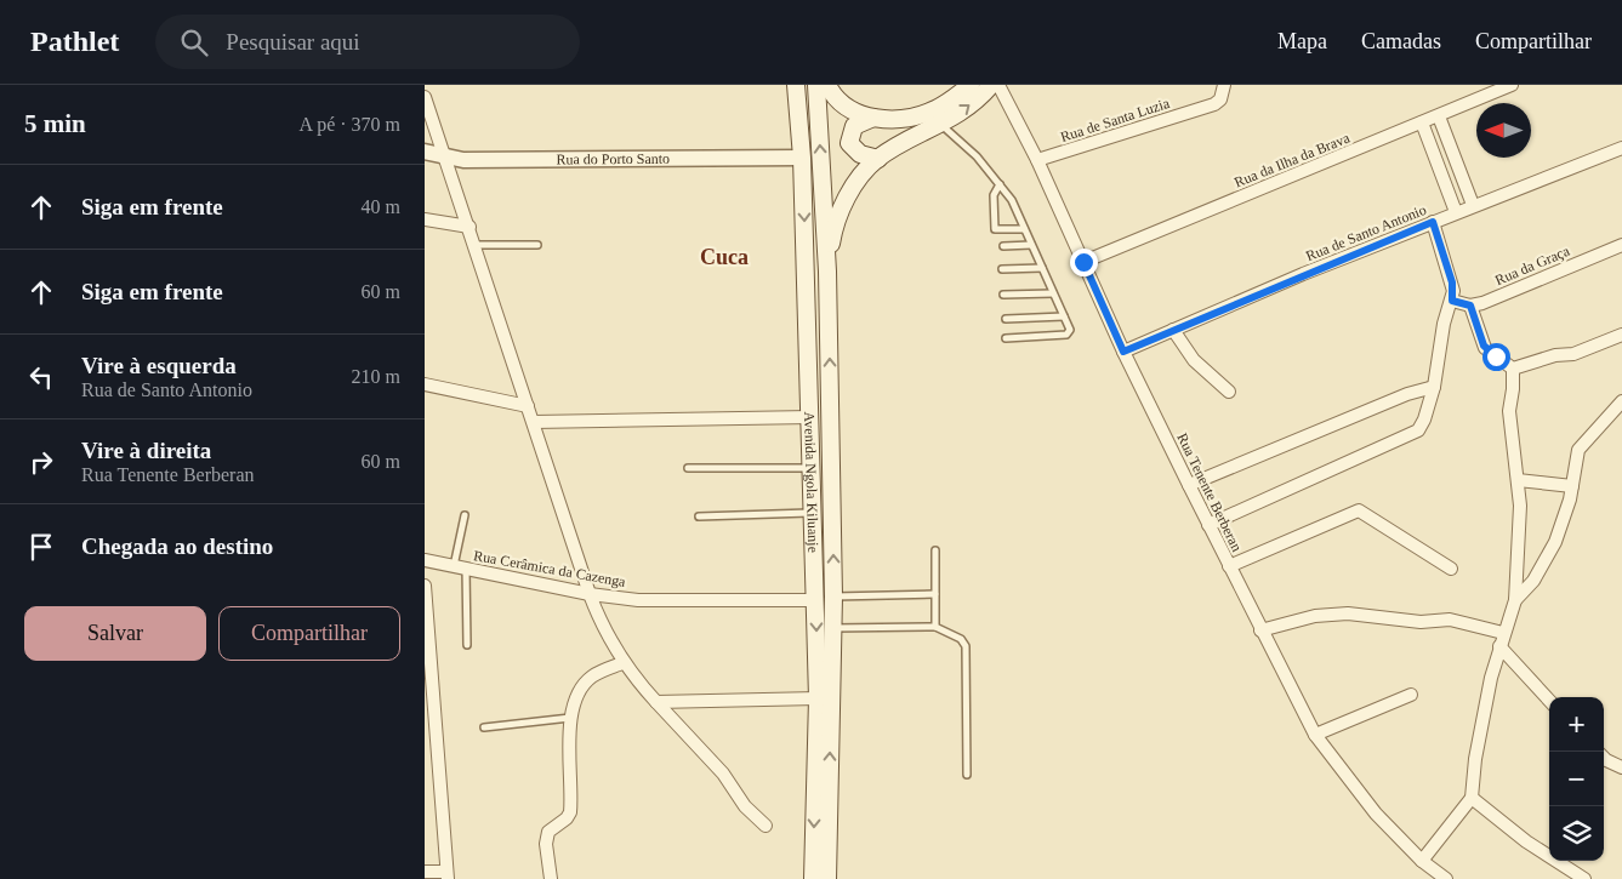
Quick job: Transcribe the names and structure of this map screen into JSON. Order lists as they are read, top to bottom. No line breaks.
{"streets":{"main road":["Avenida Ngola Kiluanje"],"street":["Rua de Santa Luzia","Rua do Porto Santo","Rua da Ilha da Brava","Rua de Santo Antonio","Rua da Graça","Rua Tenente Berberan","Rua Cerâmica da Cazenga"]},"crossings":[["Rua de Santa Luzia","Rua Tenente Berberan"],["Rua do Porto Santo","Avenida Ngola Kiluanje"],["Rua da Ilha da Brava","Rua Tenente Berberan"],["Rua de Santo Antonio","Rua Tenente Berberan"],["Avenida Ngola Kiluanje","Rua Cerâmica da Cazenga"]],"districts":["Cuca"],"north":"left","page":{"header":"Pathlet","search":"Pesquisar aqui","nav":["Mapa","Camadas","Compartilhar"],"heading":["5 min","A pé · 370 m"],"list":[["Siga em frente","40 m"],["Siga em frente","60 m"],["Vire à esquerda","Rua de Santo Antonio","210 m"],["Vire à direita","Rua Tenente Berberan","60 m"],"Chegada ao destino"],"buttons":["Salvar","Compartilhar"],"map_buttons":["+","−"]}}
